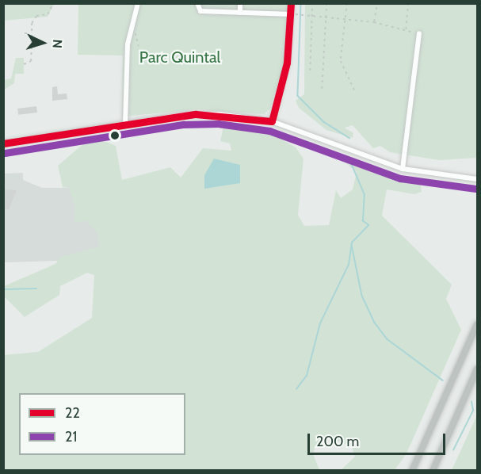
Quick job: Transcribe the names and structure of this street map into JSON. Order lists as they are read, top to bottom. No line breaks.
{"parks":["Parc Quintal"],"lines":["transit line 22","transit line 21"],"legend":["22","21"],"scale_bar":"200 m","north":"right"}
